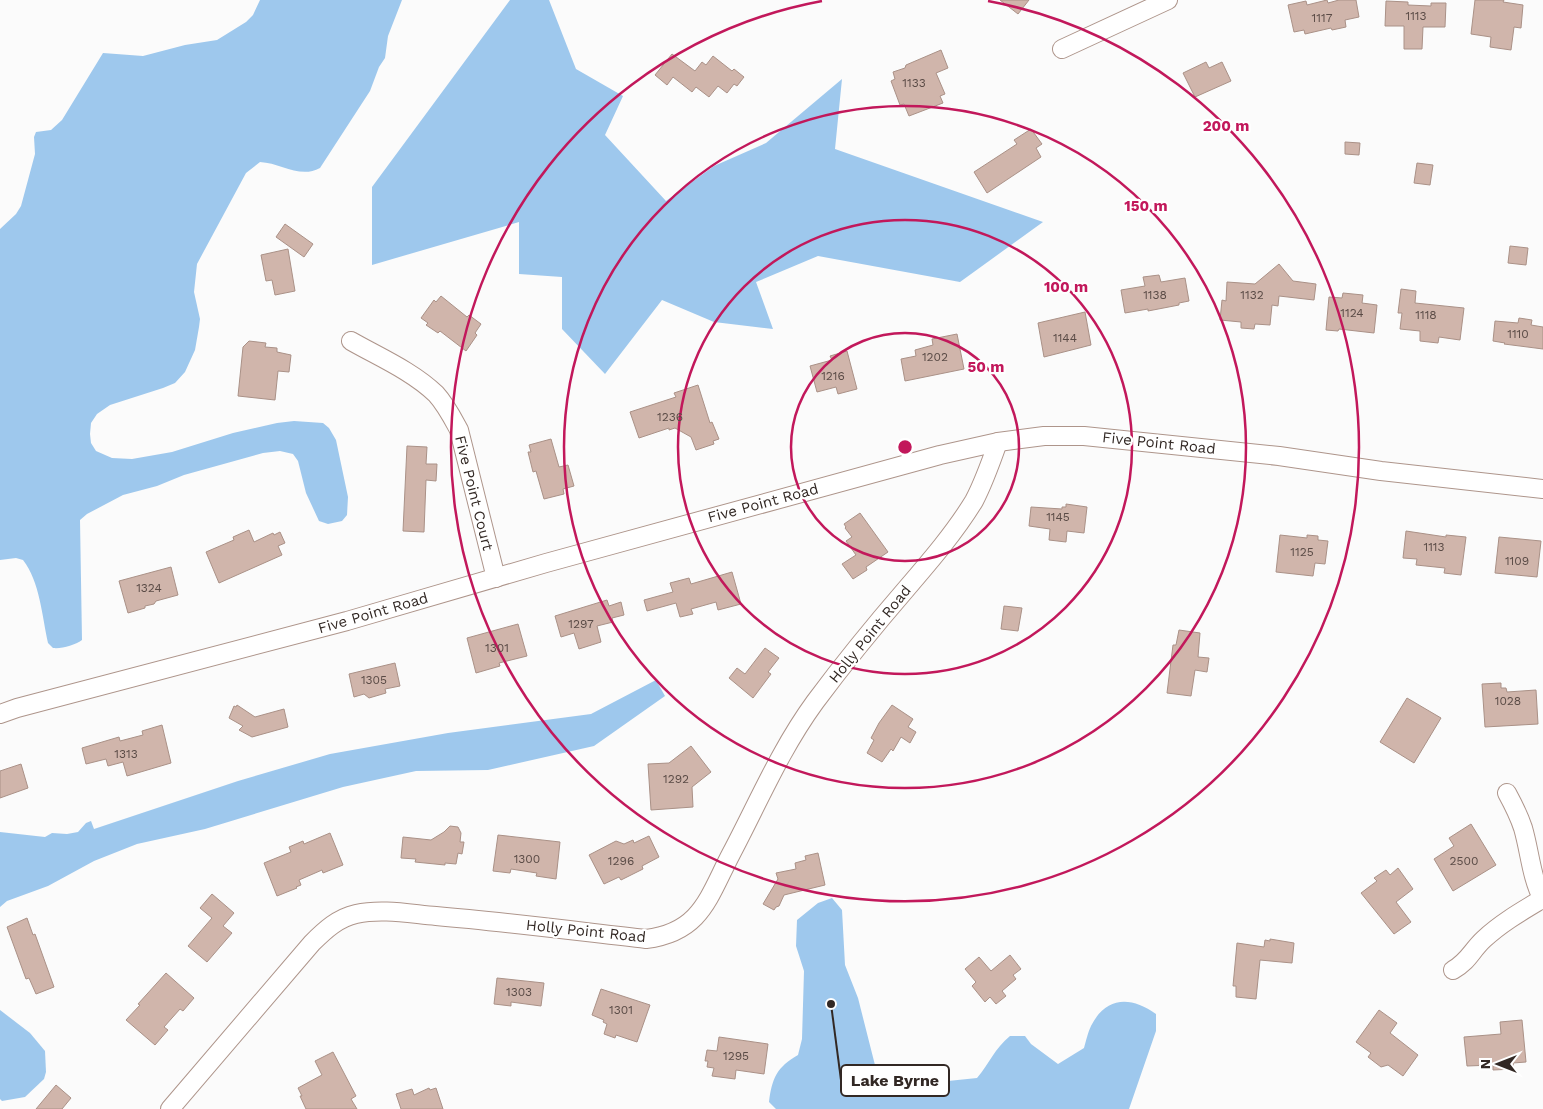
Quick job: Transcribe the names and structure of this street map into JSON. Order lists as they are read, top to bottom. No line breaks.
{"streets":{"street":["Five Point Road","Five Point Court","Holly Point Road"]},"crossings":[["Five Point Road","Five Point Court"],["Five Point Road","Holly Point Road"]],"places":["Lake Byrne"],"house_numbers":["1113","1117","1133","1138","1132","1124","1118","1110","1144","1202","1216","1236","1145","1113","1125","1109","1324","1297","1301","1305","1028","1313","1292","1300","1296","2500","1303","1301","1295"],"north":"left","rings":["200 m","150 m","100 m","50 m"]}
